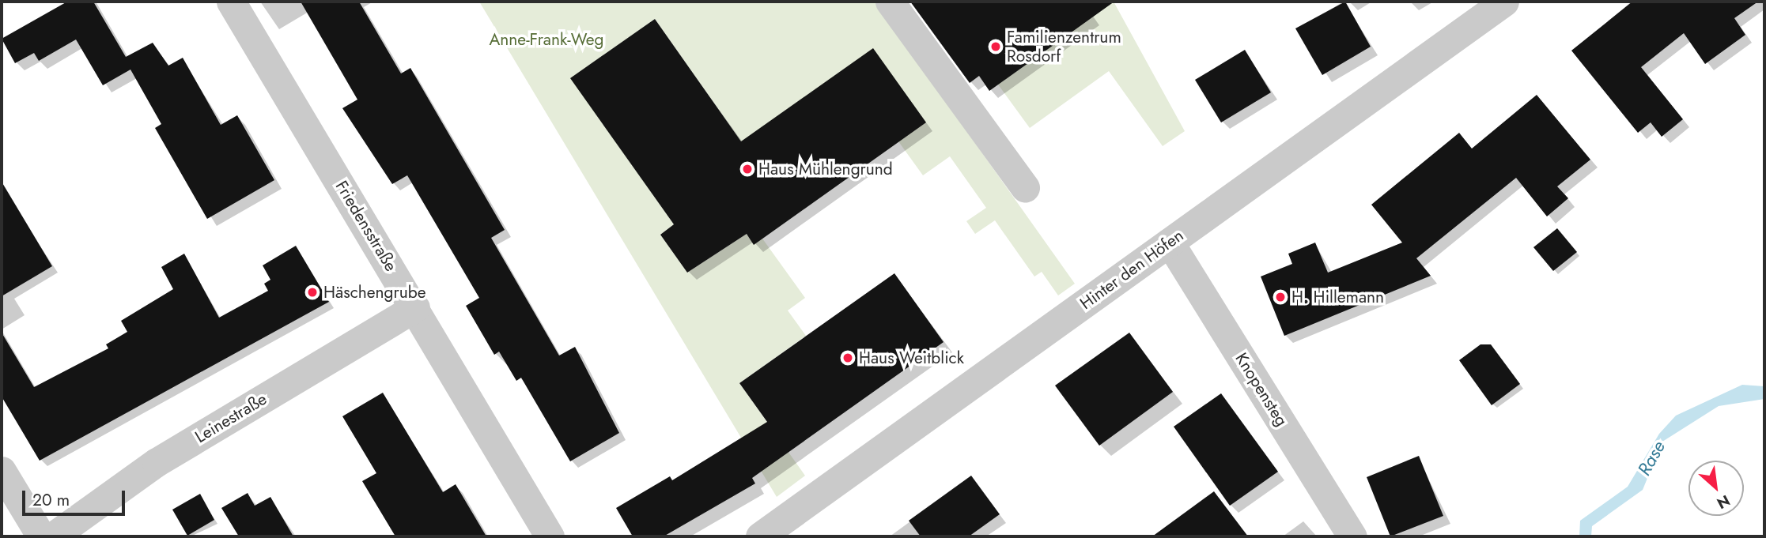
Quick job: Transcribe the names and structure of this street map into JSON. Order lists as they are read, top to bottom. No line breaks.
{"streets":{"street":["Friedensstraße","Hinter den Höfen","Knopensteg","Leinestraße"]},"crossings":[["Friedensstraße","Leinestraße"],["Hinter den Höfen","Knopensteg"]],"water":["Rase"],"parks":["Anne-Frank-Weg"],"places":["Familienzentrum Rosdorf","Haus Mühlengrund","Häschengrube","H. Hillemann","Haus Weitblick"],"scale_bar":"20 m","north":"bottom right"}
